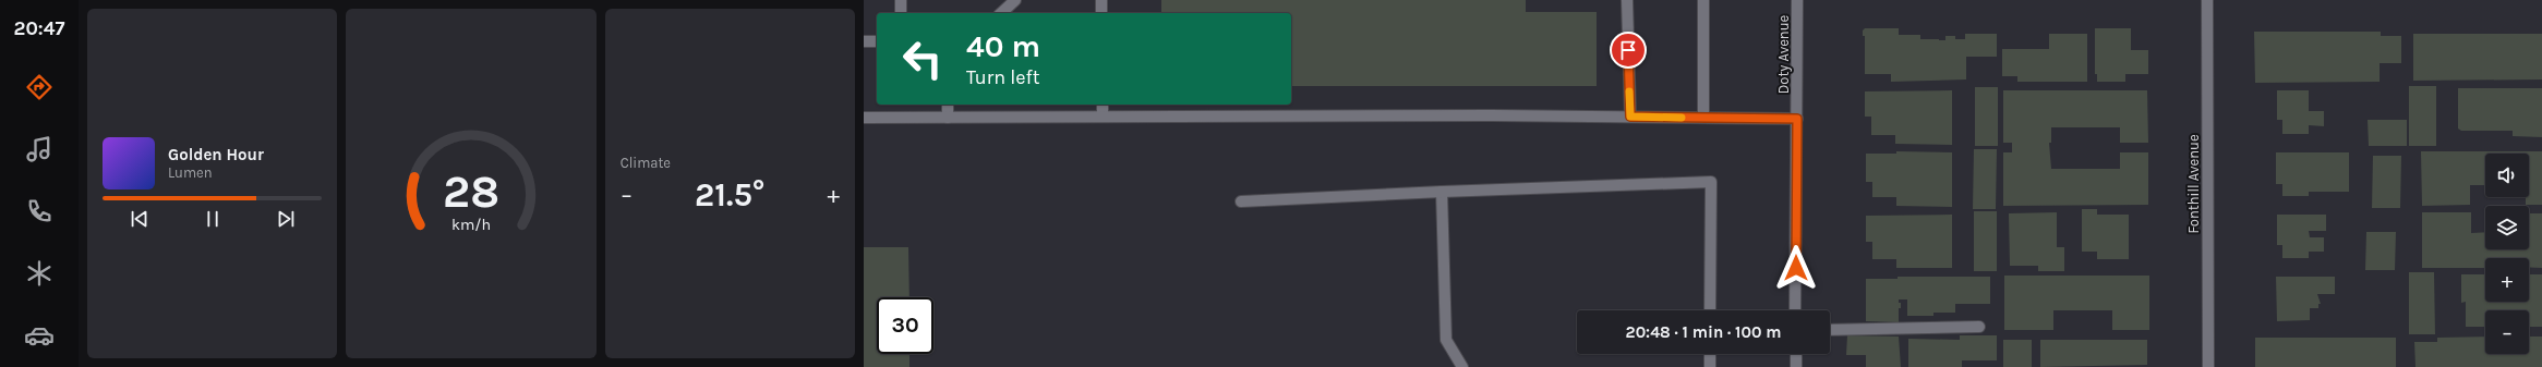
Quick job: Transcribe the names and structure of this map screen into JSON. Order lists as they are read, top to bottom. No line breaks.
{"streets":{"street":["Doty Avenue","Fonthill Avenue"]},"page":{"tabs":"20:47","tile":"Climate","turn":["40 m","Turn left"],"song":["Golden Hour","Lumen"],"map_buttons":["+","−"],"heat":["−","21.5°","+"],"limit":"30","trip":"20:48 · 1 min · 100 m","gauge":["28","km/h"]}}
